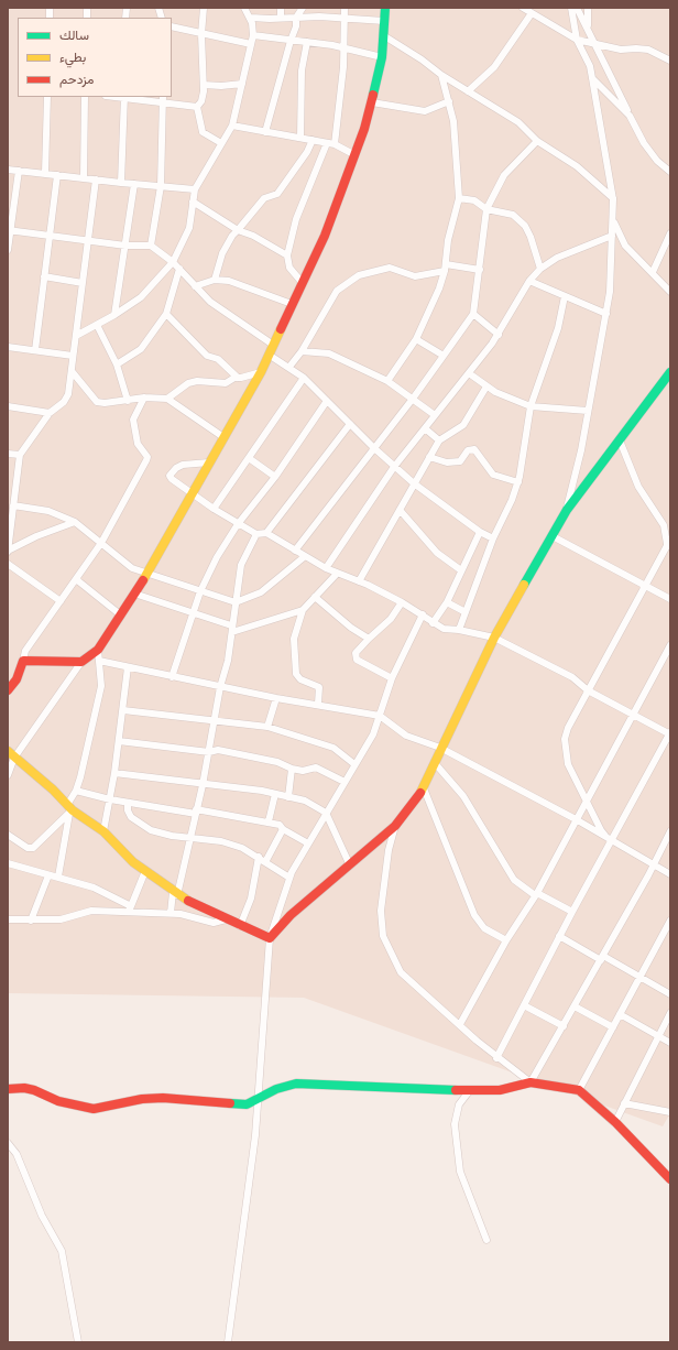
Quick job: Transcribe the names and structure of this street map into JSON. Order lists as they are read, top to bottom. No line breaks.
{"legend":["سالك","بطيء","مزدحم"]}
